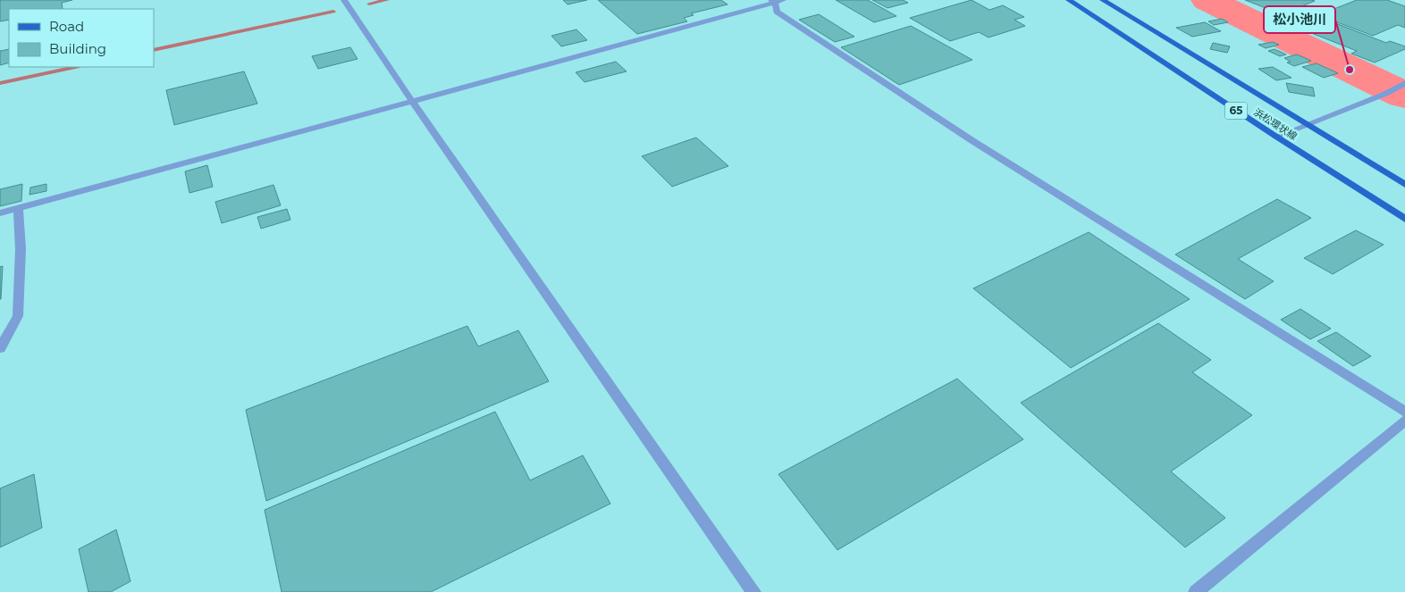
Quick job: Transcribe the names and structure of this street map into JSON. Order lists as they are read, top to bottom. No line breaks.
{"streets":{"main road":["65","浜松環状線"]},"places":["松小池川"],"legend":["Road","Building"]}
